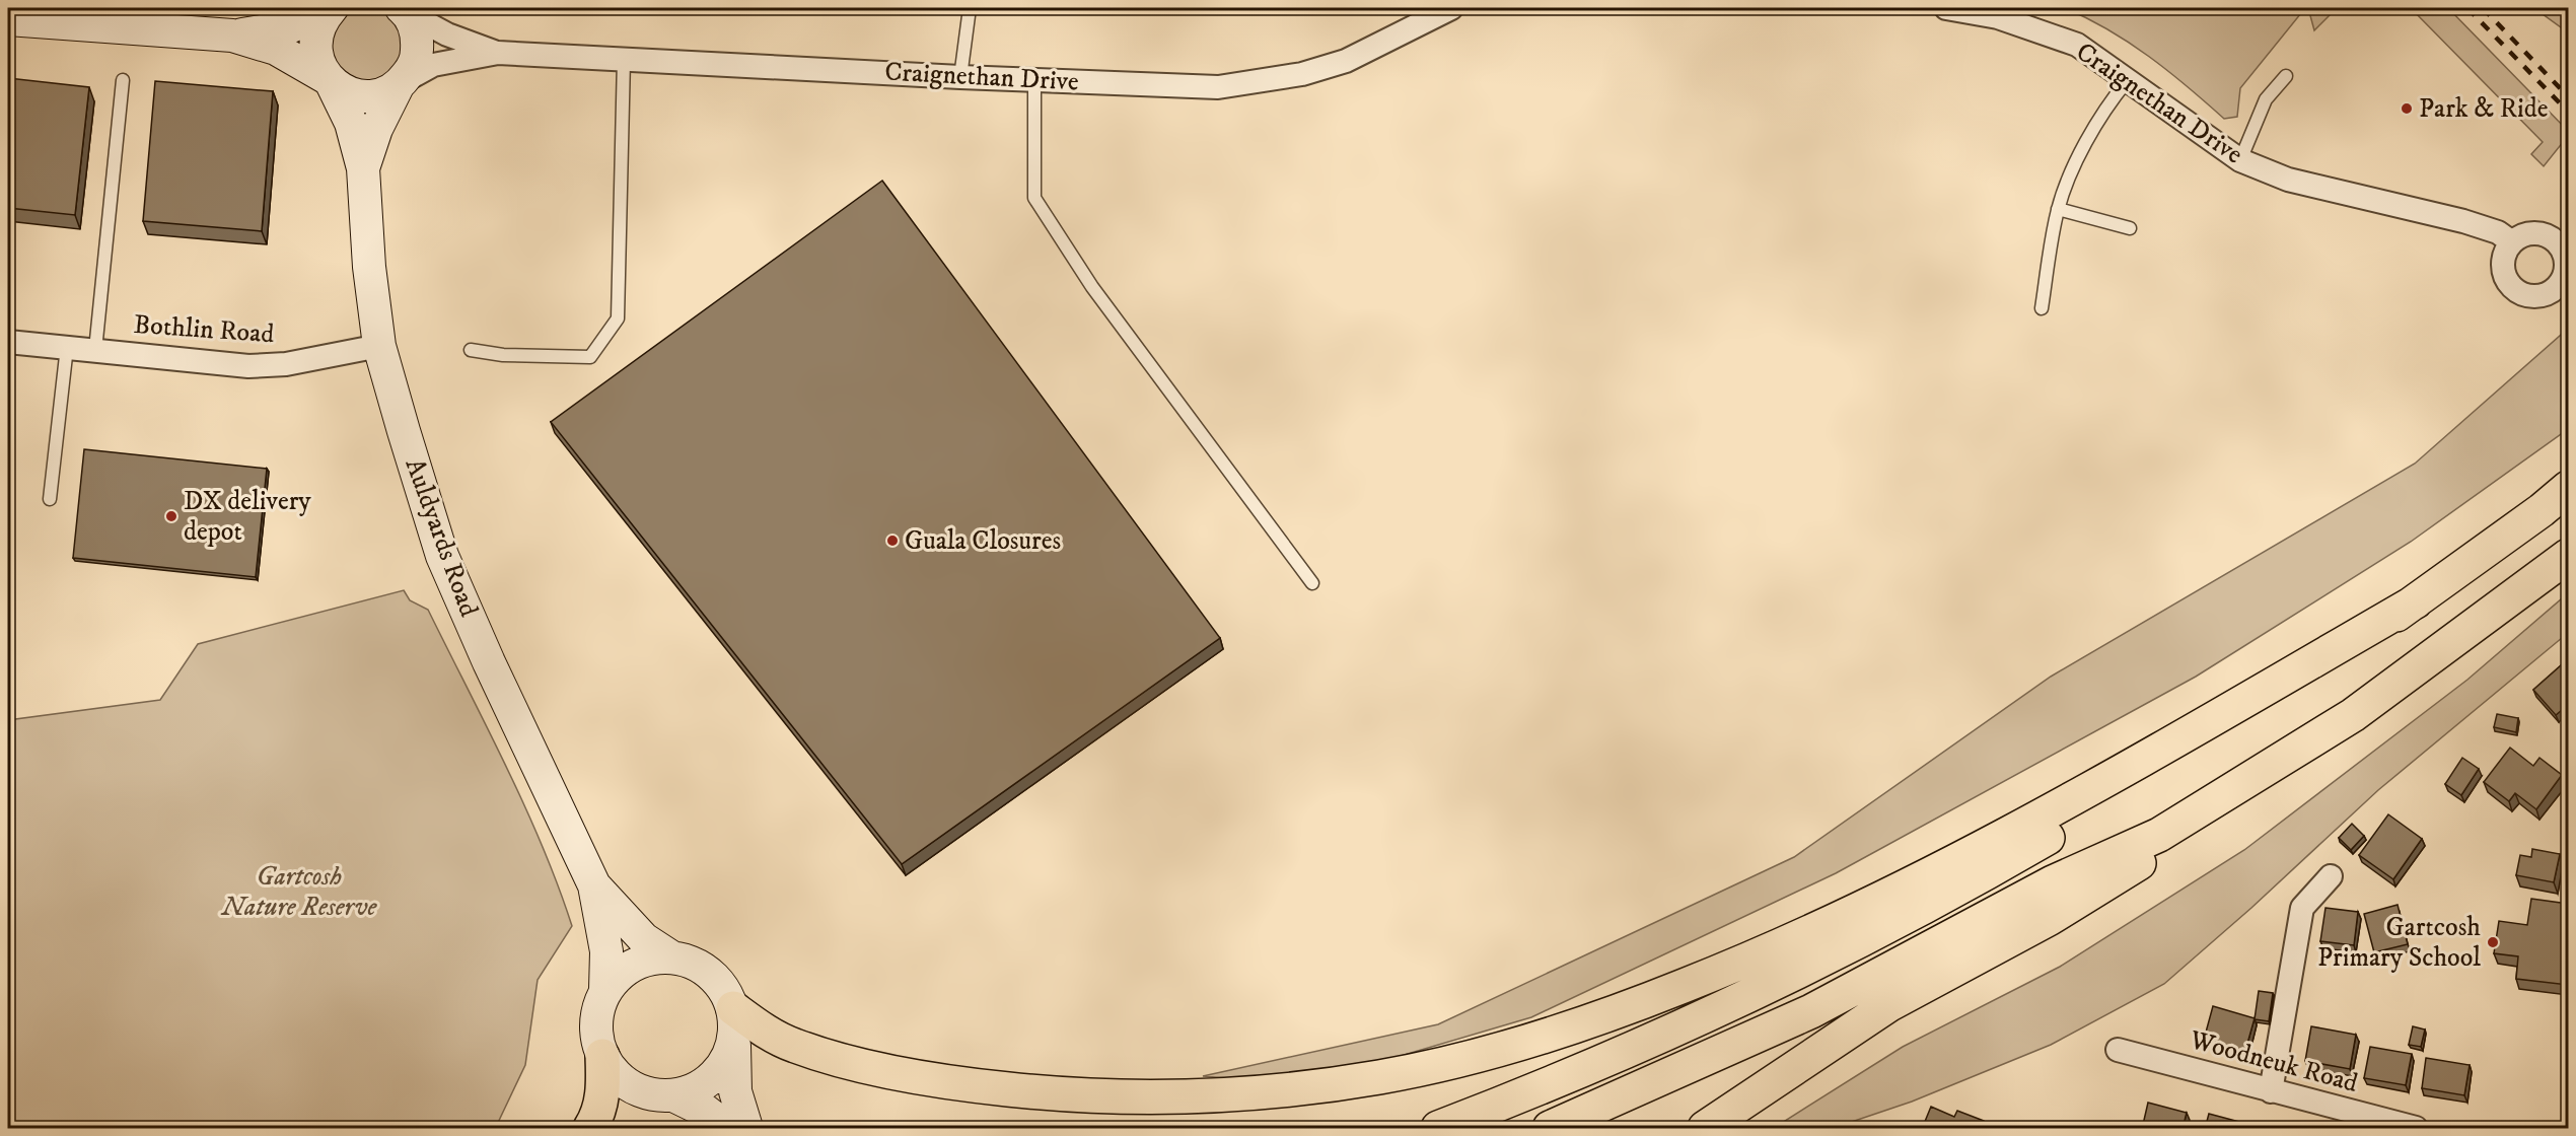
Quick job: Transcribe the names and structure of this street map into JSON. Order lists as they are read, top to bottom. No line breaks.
{"streets":{"street":["Craignethan Drive","Bothlin Road","Auldyards Road","Woodneuk Road"]},"crossings":[["Craignethan Drive","Auldyards Road"],["Bothlin Road","Auldyards Road"]],"parks":["Gartcosh Nature Reserve"],"places":["Park & Ride","DX delivery depot","Guala Closures","Gartcosh Primary School"]}
